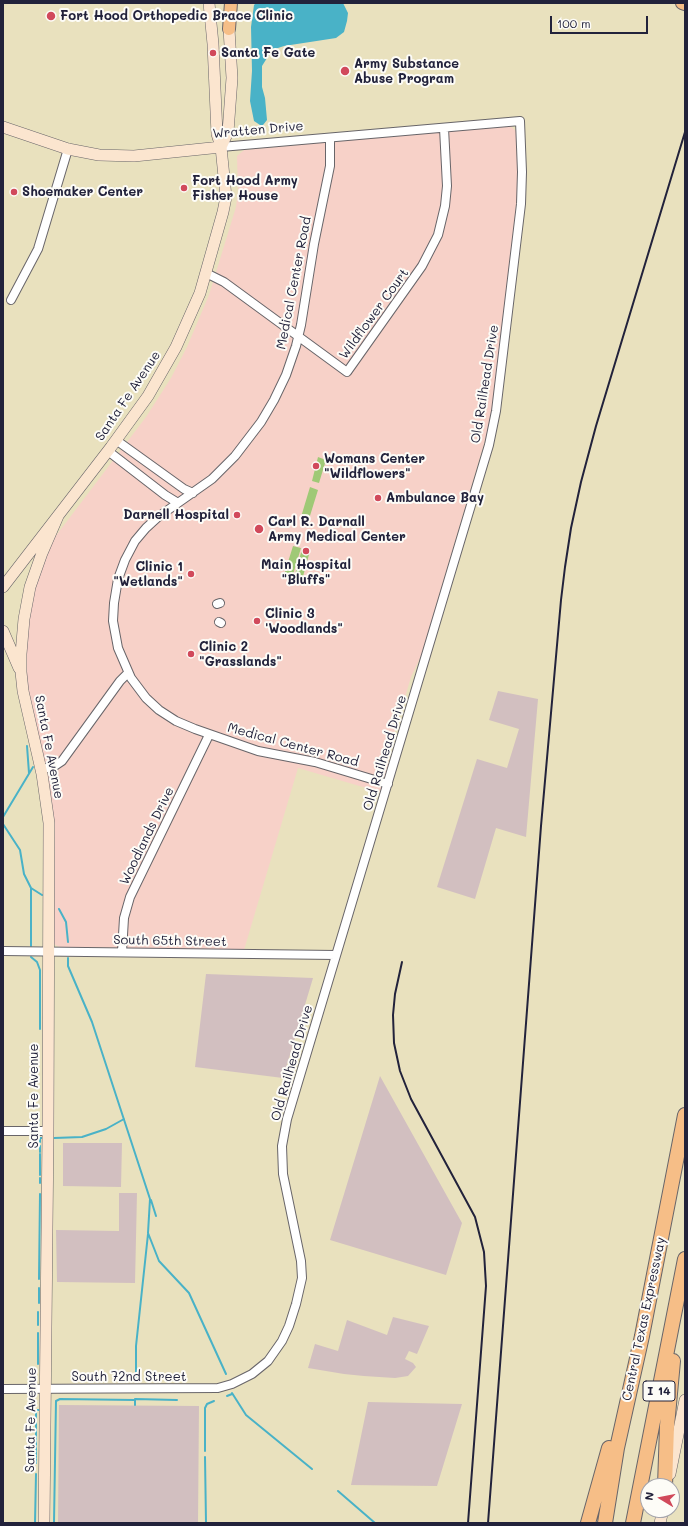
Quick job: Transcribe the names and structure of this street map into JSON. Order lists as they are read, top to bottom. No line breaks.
{"streets":{"highway":["Central Texas Expressway","I 14"],"street":["Wratten Drive","Medical Center Road","Wildflower Court","Old Railhead Drive","Santa Fe Avenue","Woodlands Drive","South 65th Street","South 72nd Street"]},"crossings":[["Wratten Drive","Medical Center Road"],["Wratten Drive","Wildflower Court"],["Wratten Drive","Old Railhead Drive"],["Wratten Drive","Santa Fe Avenue"],["Medical Center Road","Wildflower Court"],["Medical Center Road","Old Railhead Drive"],["Medical Center Road","Woodlands Drive"],["Wildflower Court","Santa Fe Avenue"],["Old Railhead Drive","South 65th Street"],["Old Railhead Drive","South 72nd Street"],["Santa Fe Avenue","South 65th Street"],["Santa Fe Avenue","South 72nd Street"],["Woodlands Drive","South 65th Street"]],"places":["Fort Hood Orthopedic Brace Clinic","Santa Fe Gate","Army Substance Abuse Program","Fort Hood Army Fisher House","Shoemaker Center","Womans Center \"Wildflowers\"","Ambulance Bay","Darnell Hospital","Carl R. Darnall Army Medical Center","Main Hospital \"Bluffs\"","Clinic 1 \"Wetlands\"","Clinic 3 'Woodlands\"","Clinic 2 \"Grasslands\""],"scale_bar":"100 m","north":"left"}
